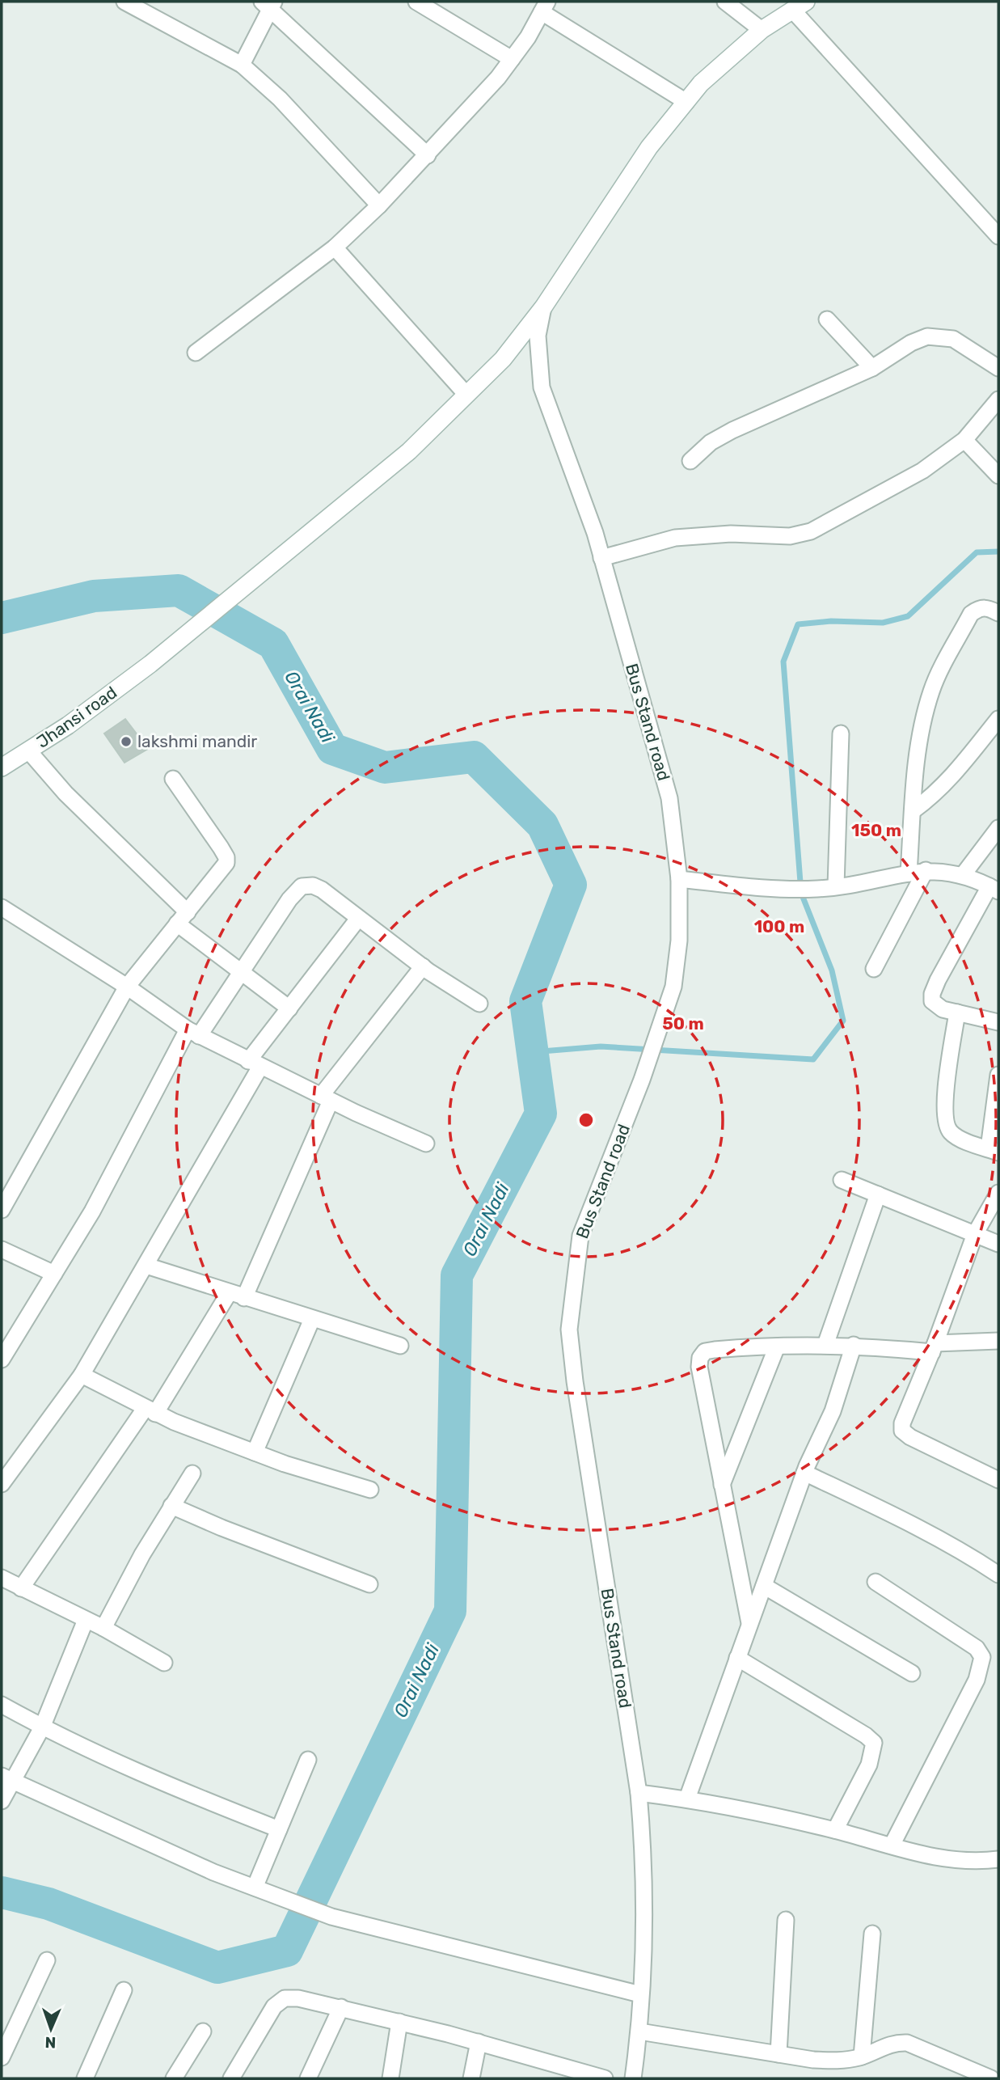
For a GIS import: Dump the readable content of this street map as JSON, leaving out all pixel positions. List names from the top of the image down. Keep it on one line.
{"streets":{"street":["Jhansi road","Bus Stand road"]},"crossings":[["Jhansi road","Bus Stand road"]],"water":["Orai Nadi"],"places":["lakshmi mandir"],"north":"bottom","rings":["150 m","100 m","50 m"]}
